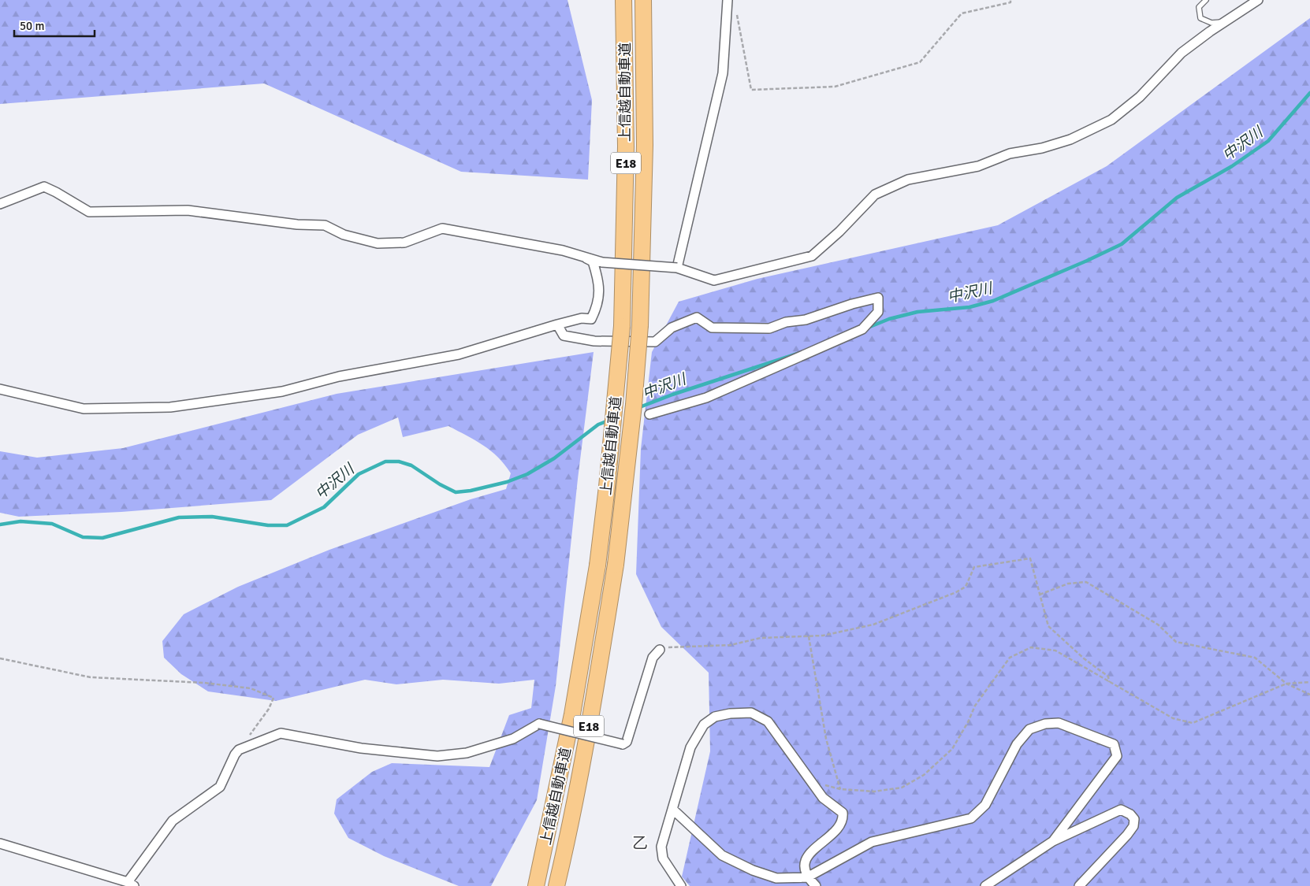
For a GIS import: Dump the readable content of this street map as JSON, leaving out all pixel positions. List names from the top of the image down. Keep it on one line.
{"streets":{"highway":["上信越自動車道","E18"]},"districts":["乙"],"water":["中沢川"],"scale_bar":"50 m"}
